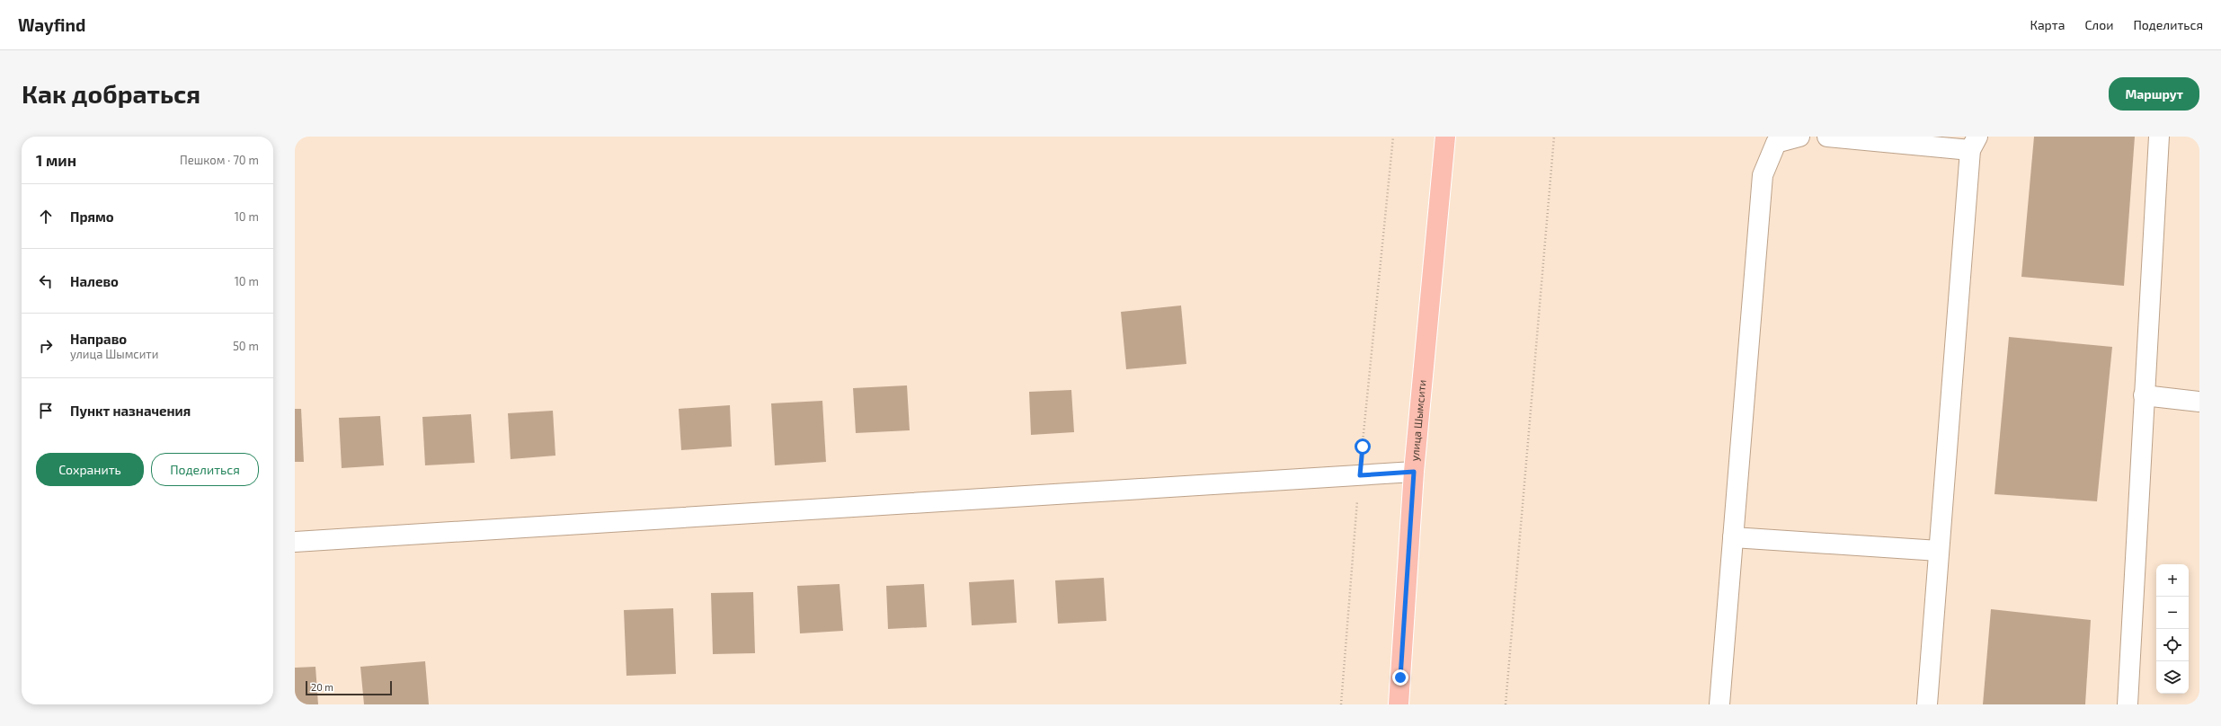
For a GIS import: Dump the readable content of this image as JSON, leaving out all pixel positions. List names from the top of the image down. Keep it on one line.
{"streets":{"main road":["улица Шымсити"]},"scale_bar":"20 m","page":{"header":"Wayfind","nav":["Карта","Слои","Поделиться"],"buttons":["Маршрут",["Сохранить","Поделиться"]],"title":"Как добраться","heading":["1 мин","Пешком · 70 m"],"list":[["Прямо","10 m"],["Налево","10 m"],["Направо","улица Шымсити","50 m"],"Пункт назначения"],"map_buttons":["+","−"],"scale":"20 m"}}
